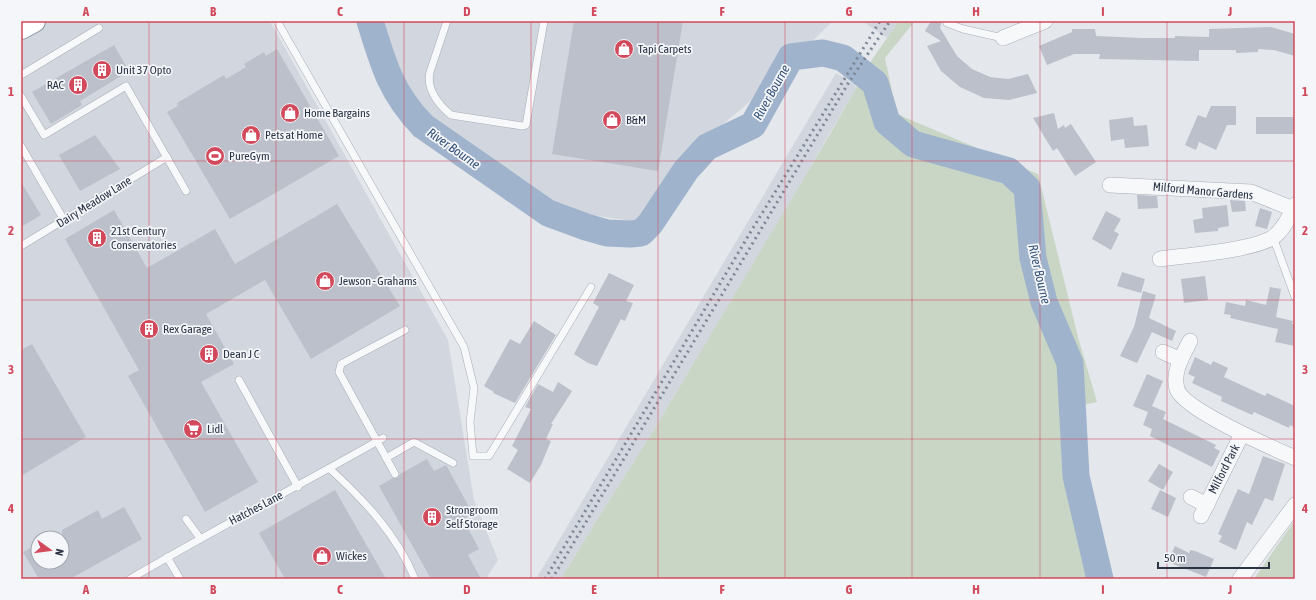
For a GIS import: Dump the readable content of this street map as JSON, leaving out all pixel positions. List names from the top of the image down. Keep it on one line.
{"streets":{"street":["Milford Manor Gardens","Milford Park"],"lane":["Dairy Meadow Lane","Hatches Lane"]},"water":["River Bourne"],"places":{"shop":["Tapi Carpets","Home Bargains","B&M","Pets at Home","Jewson - Grahams","Wickes"],"building":["Unit 37 Opto","RAC","21st Century Conservatories","Rex Garage","Dean J C","Strongroom Self Storage"],"sports":["PureGym"],"supermarket":["Lidl"]},"scale_bar":"50 m","north":"right","grid":{"columns":["A","B","C","D","E","F","G","H","I","J"],"rows":["1","2","3","4"]}}
